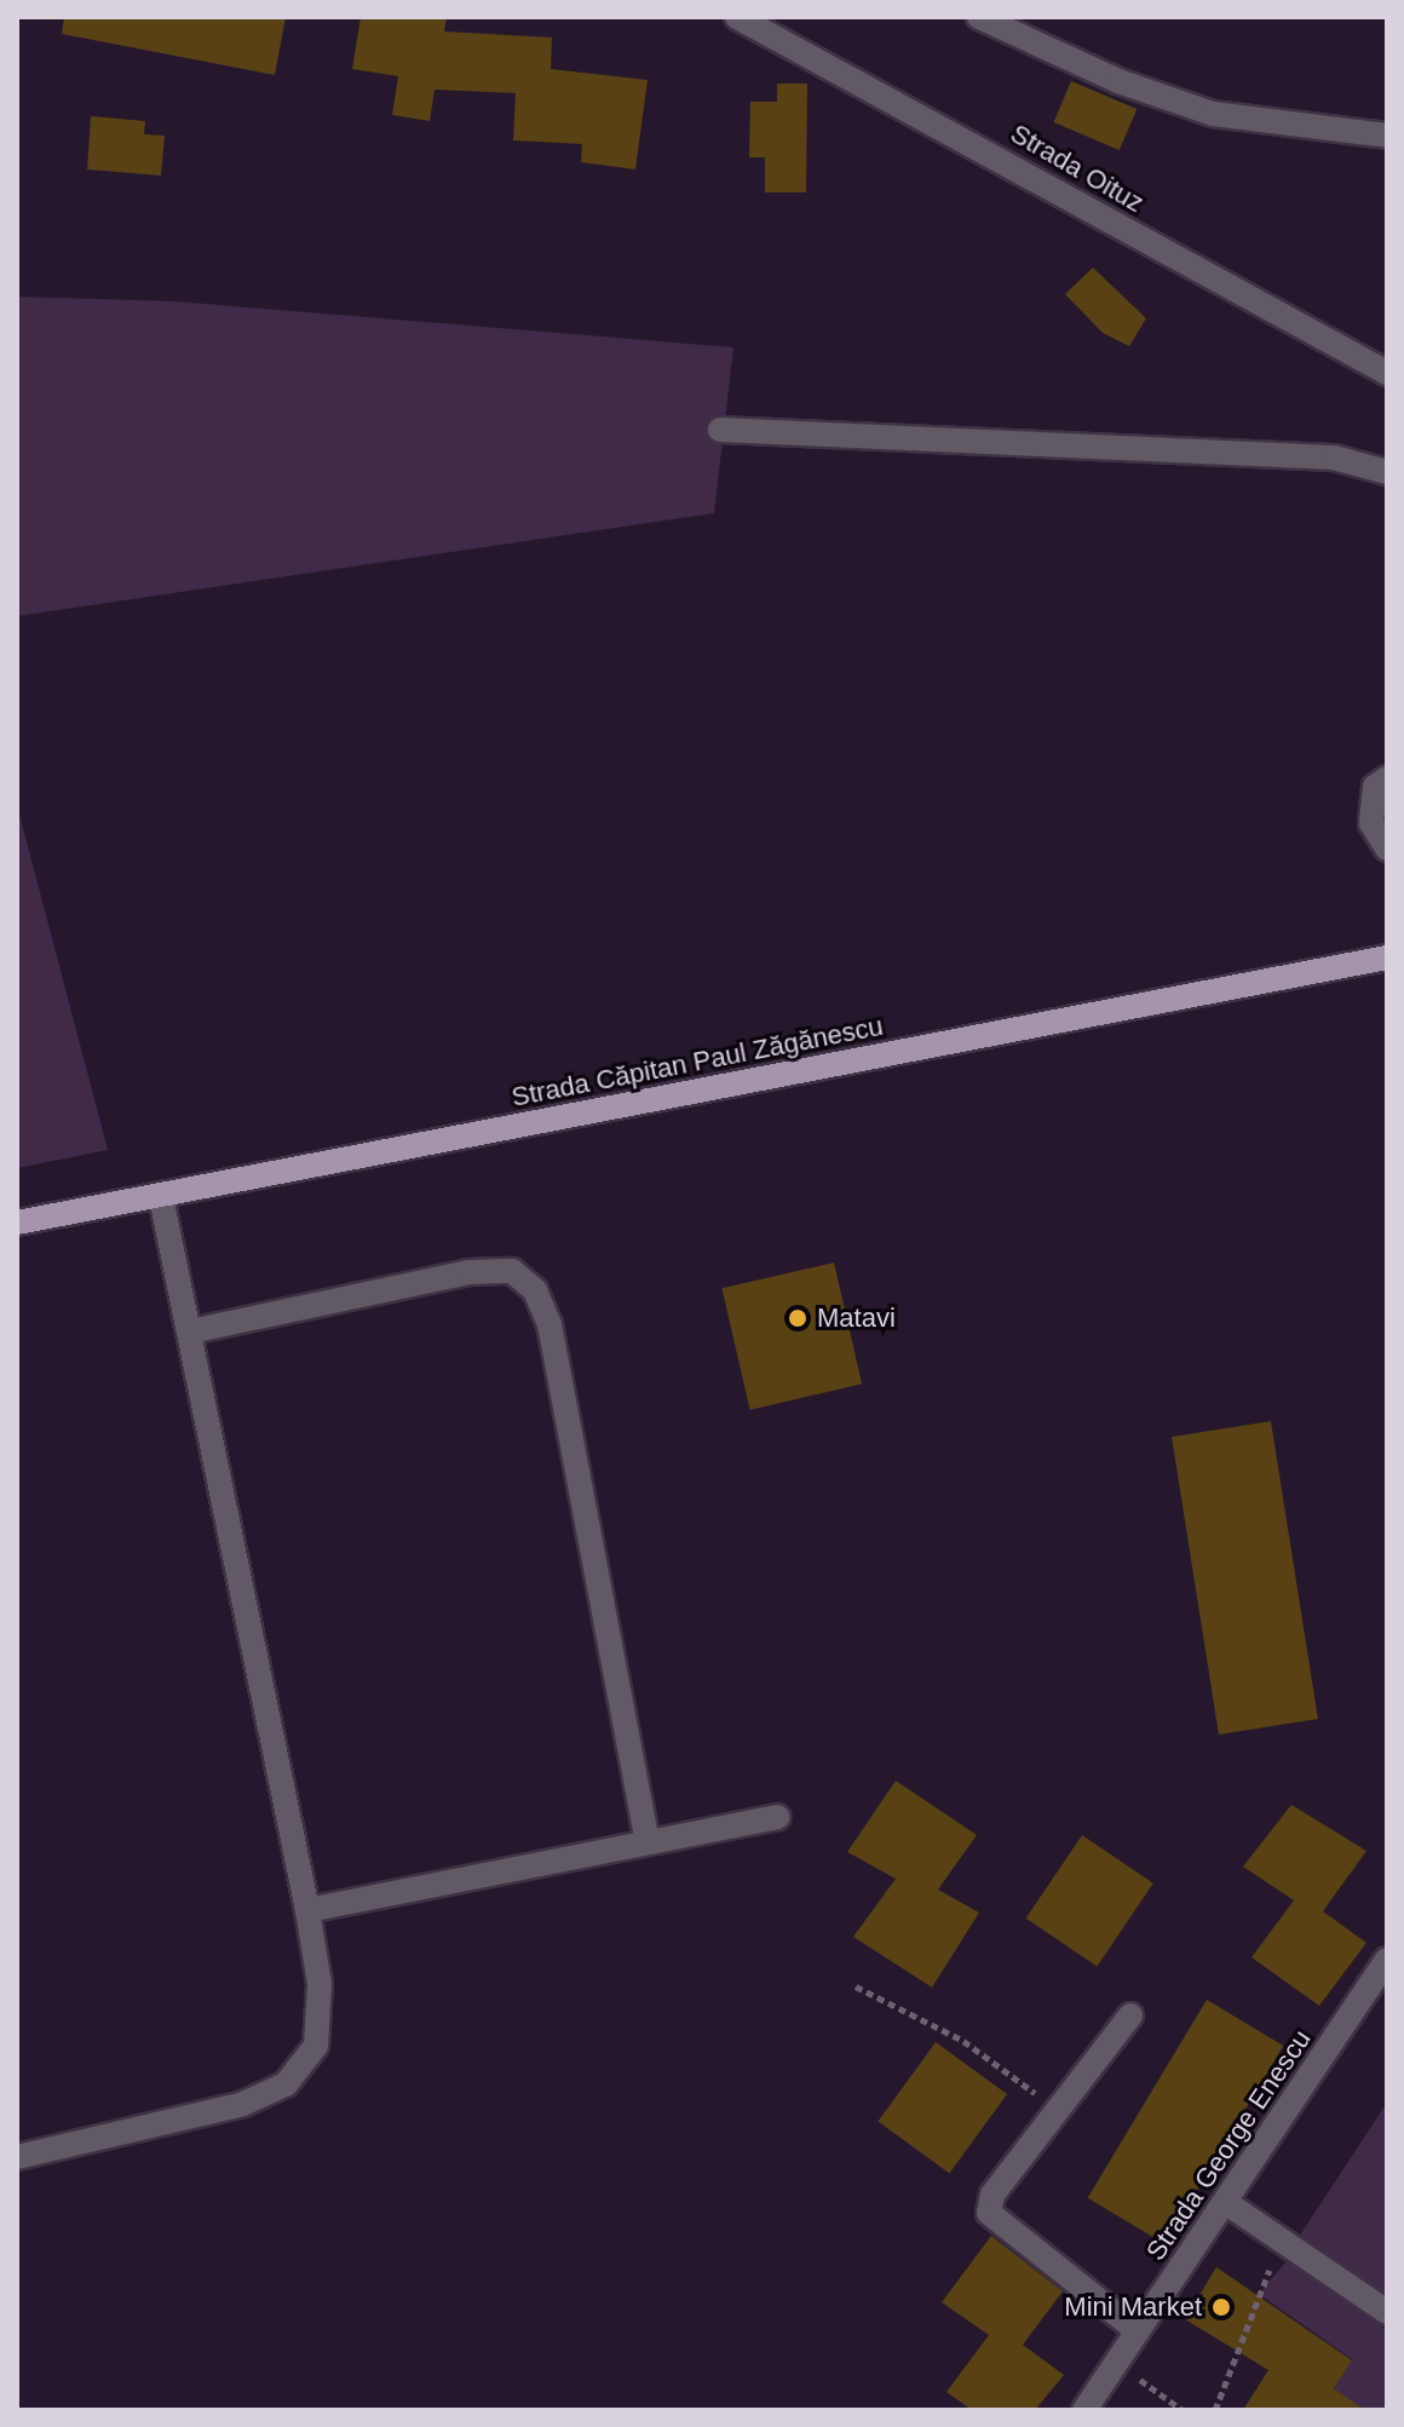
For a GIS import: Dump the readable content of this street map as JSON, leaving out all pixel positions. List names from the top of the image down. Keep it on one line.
{"streets":{"main road":["Strada Căpitan Paul Zăgănescu"],"street":["Strada Oituz","Strada George Enescu"]},"places":["Matavi","Mini Market"]}
